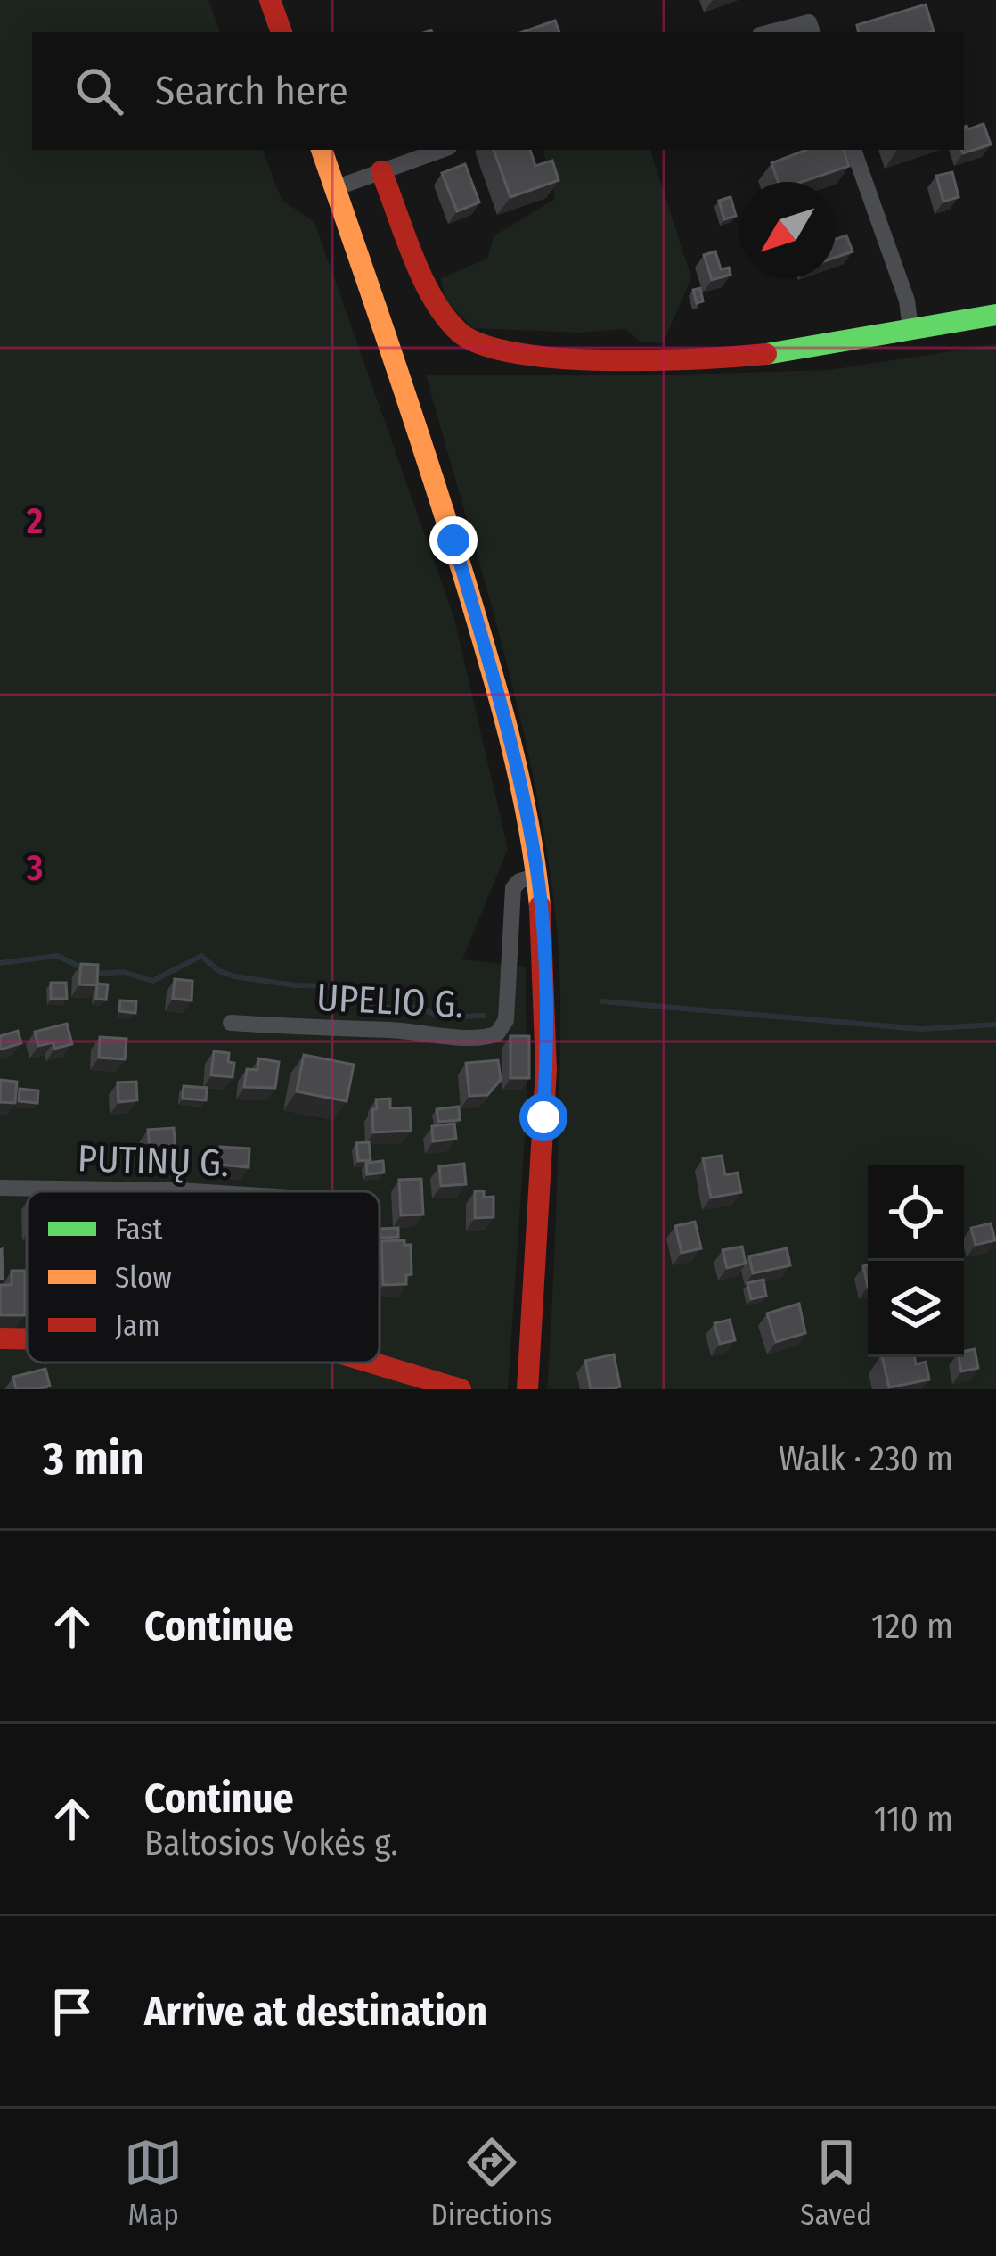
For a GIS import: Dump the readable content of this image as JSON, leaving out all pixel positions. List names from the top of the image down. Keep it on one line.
{"streets":{"street":["UPELIO G.","PUTINŲ G."]},"legend":["Fast","Slow","Jam"],"north":"bottom left","page":{"search":"Search here","heading":["3 min","Walk · 230 m"],"list":[["Continue","120 m"],["Continue","Baltosios Vokės g.","110 m"],"Arrive at destination"],"nav":["Map","Directions","Saved"]},"grid":{"rows":["2","3"]}}
